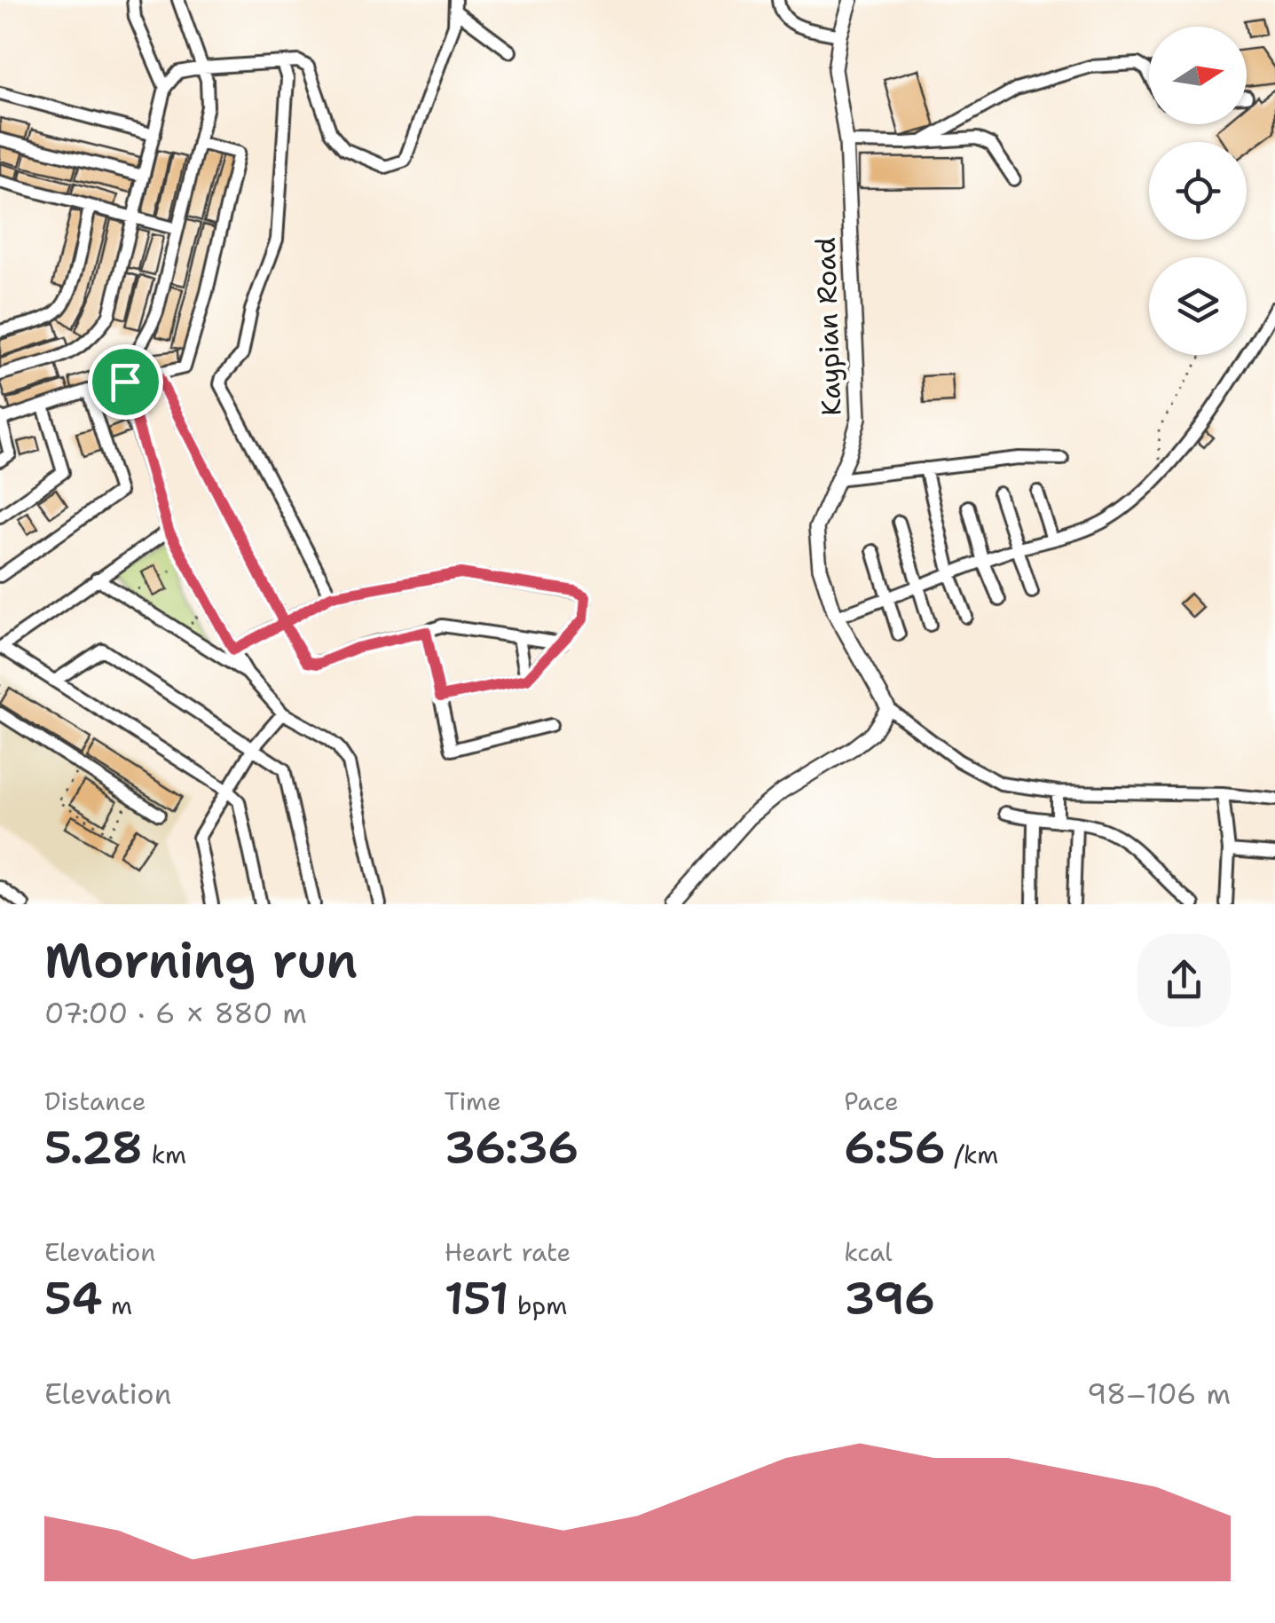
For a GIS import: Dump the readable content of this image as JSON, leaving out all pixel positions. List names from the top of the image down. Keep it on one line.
{"streets":{"main road":["Kaypian Road"]},"north":"right","page":{"heading":["Morning run","07:00 · 6 × 880 m"],"stats":[["Distance","5.28 km"],["Time","36:36"],["Pace","6:56 /km"],["Elevation","54 m"],["Heart rate","151 bpm"],["kcal","396"]],"chart":["Elevation","98–106 m"]}}
